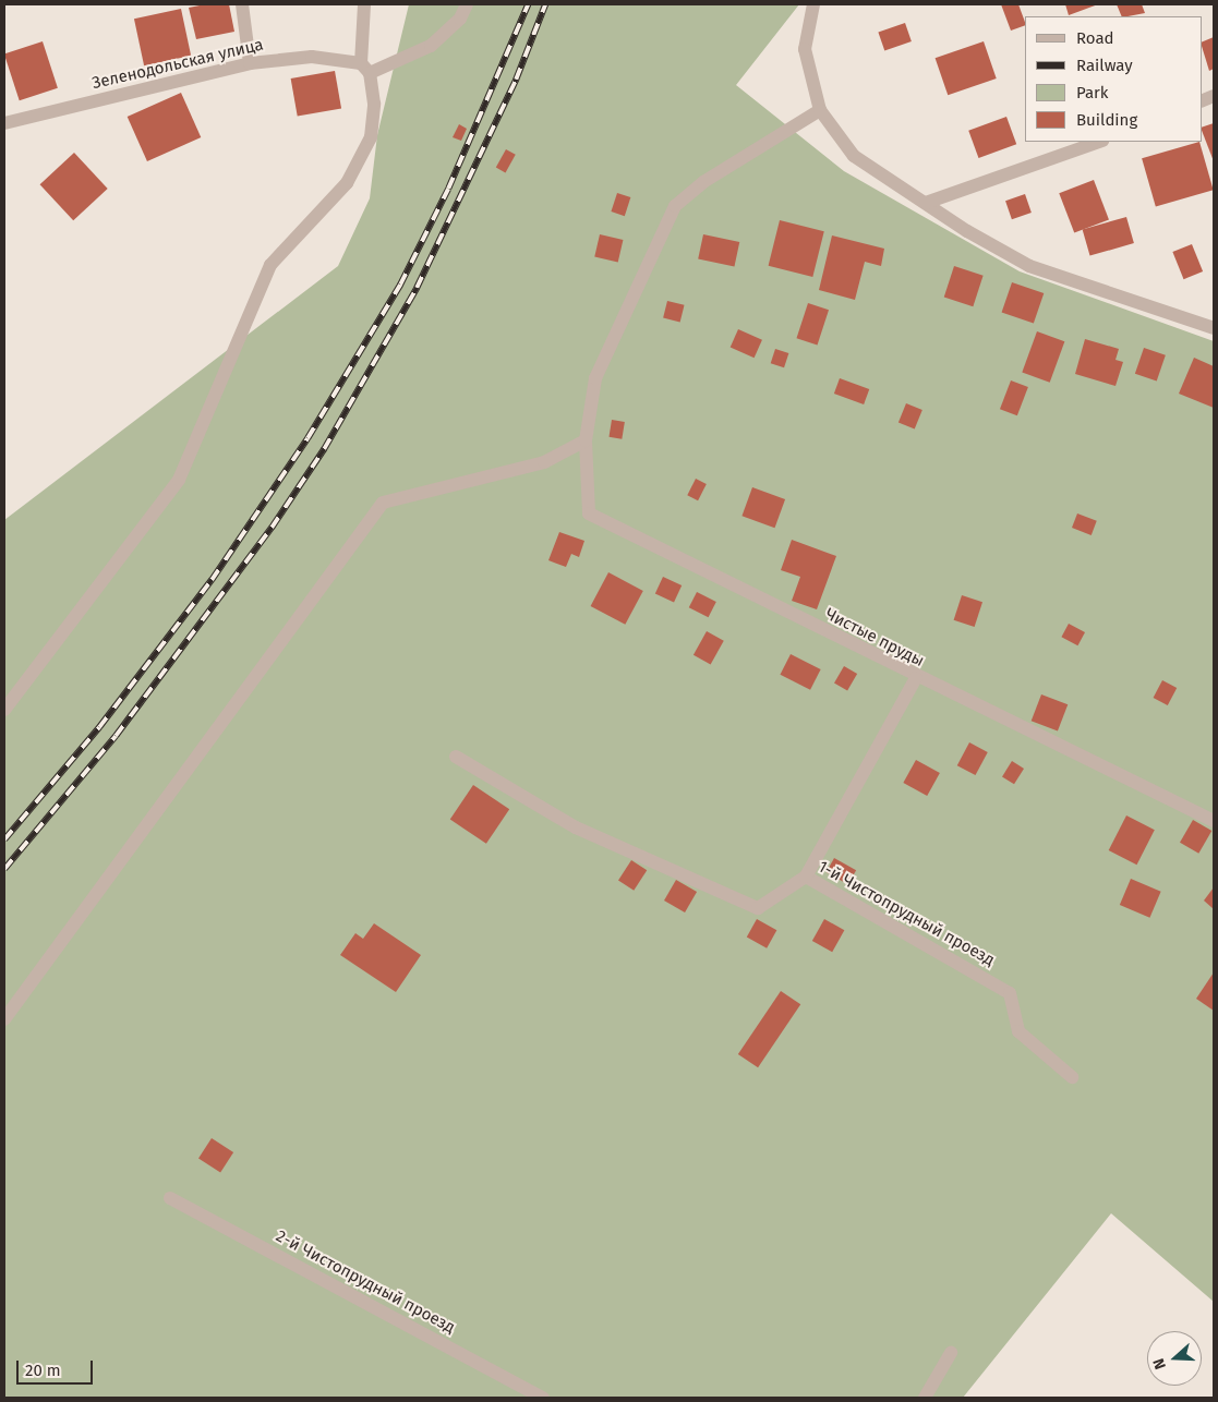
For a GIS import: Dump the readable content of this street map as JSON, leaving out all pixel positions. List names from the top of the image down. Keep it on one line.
{"streets":{"street":["Зеленодольская улица","Чистые пруды","1-й Чистопрудный проезд","2-й Чистопрудный проезд"]},"legend":["Road","Railway","Park","Building"],"scale_bar":"20 m","north":"left"}
